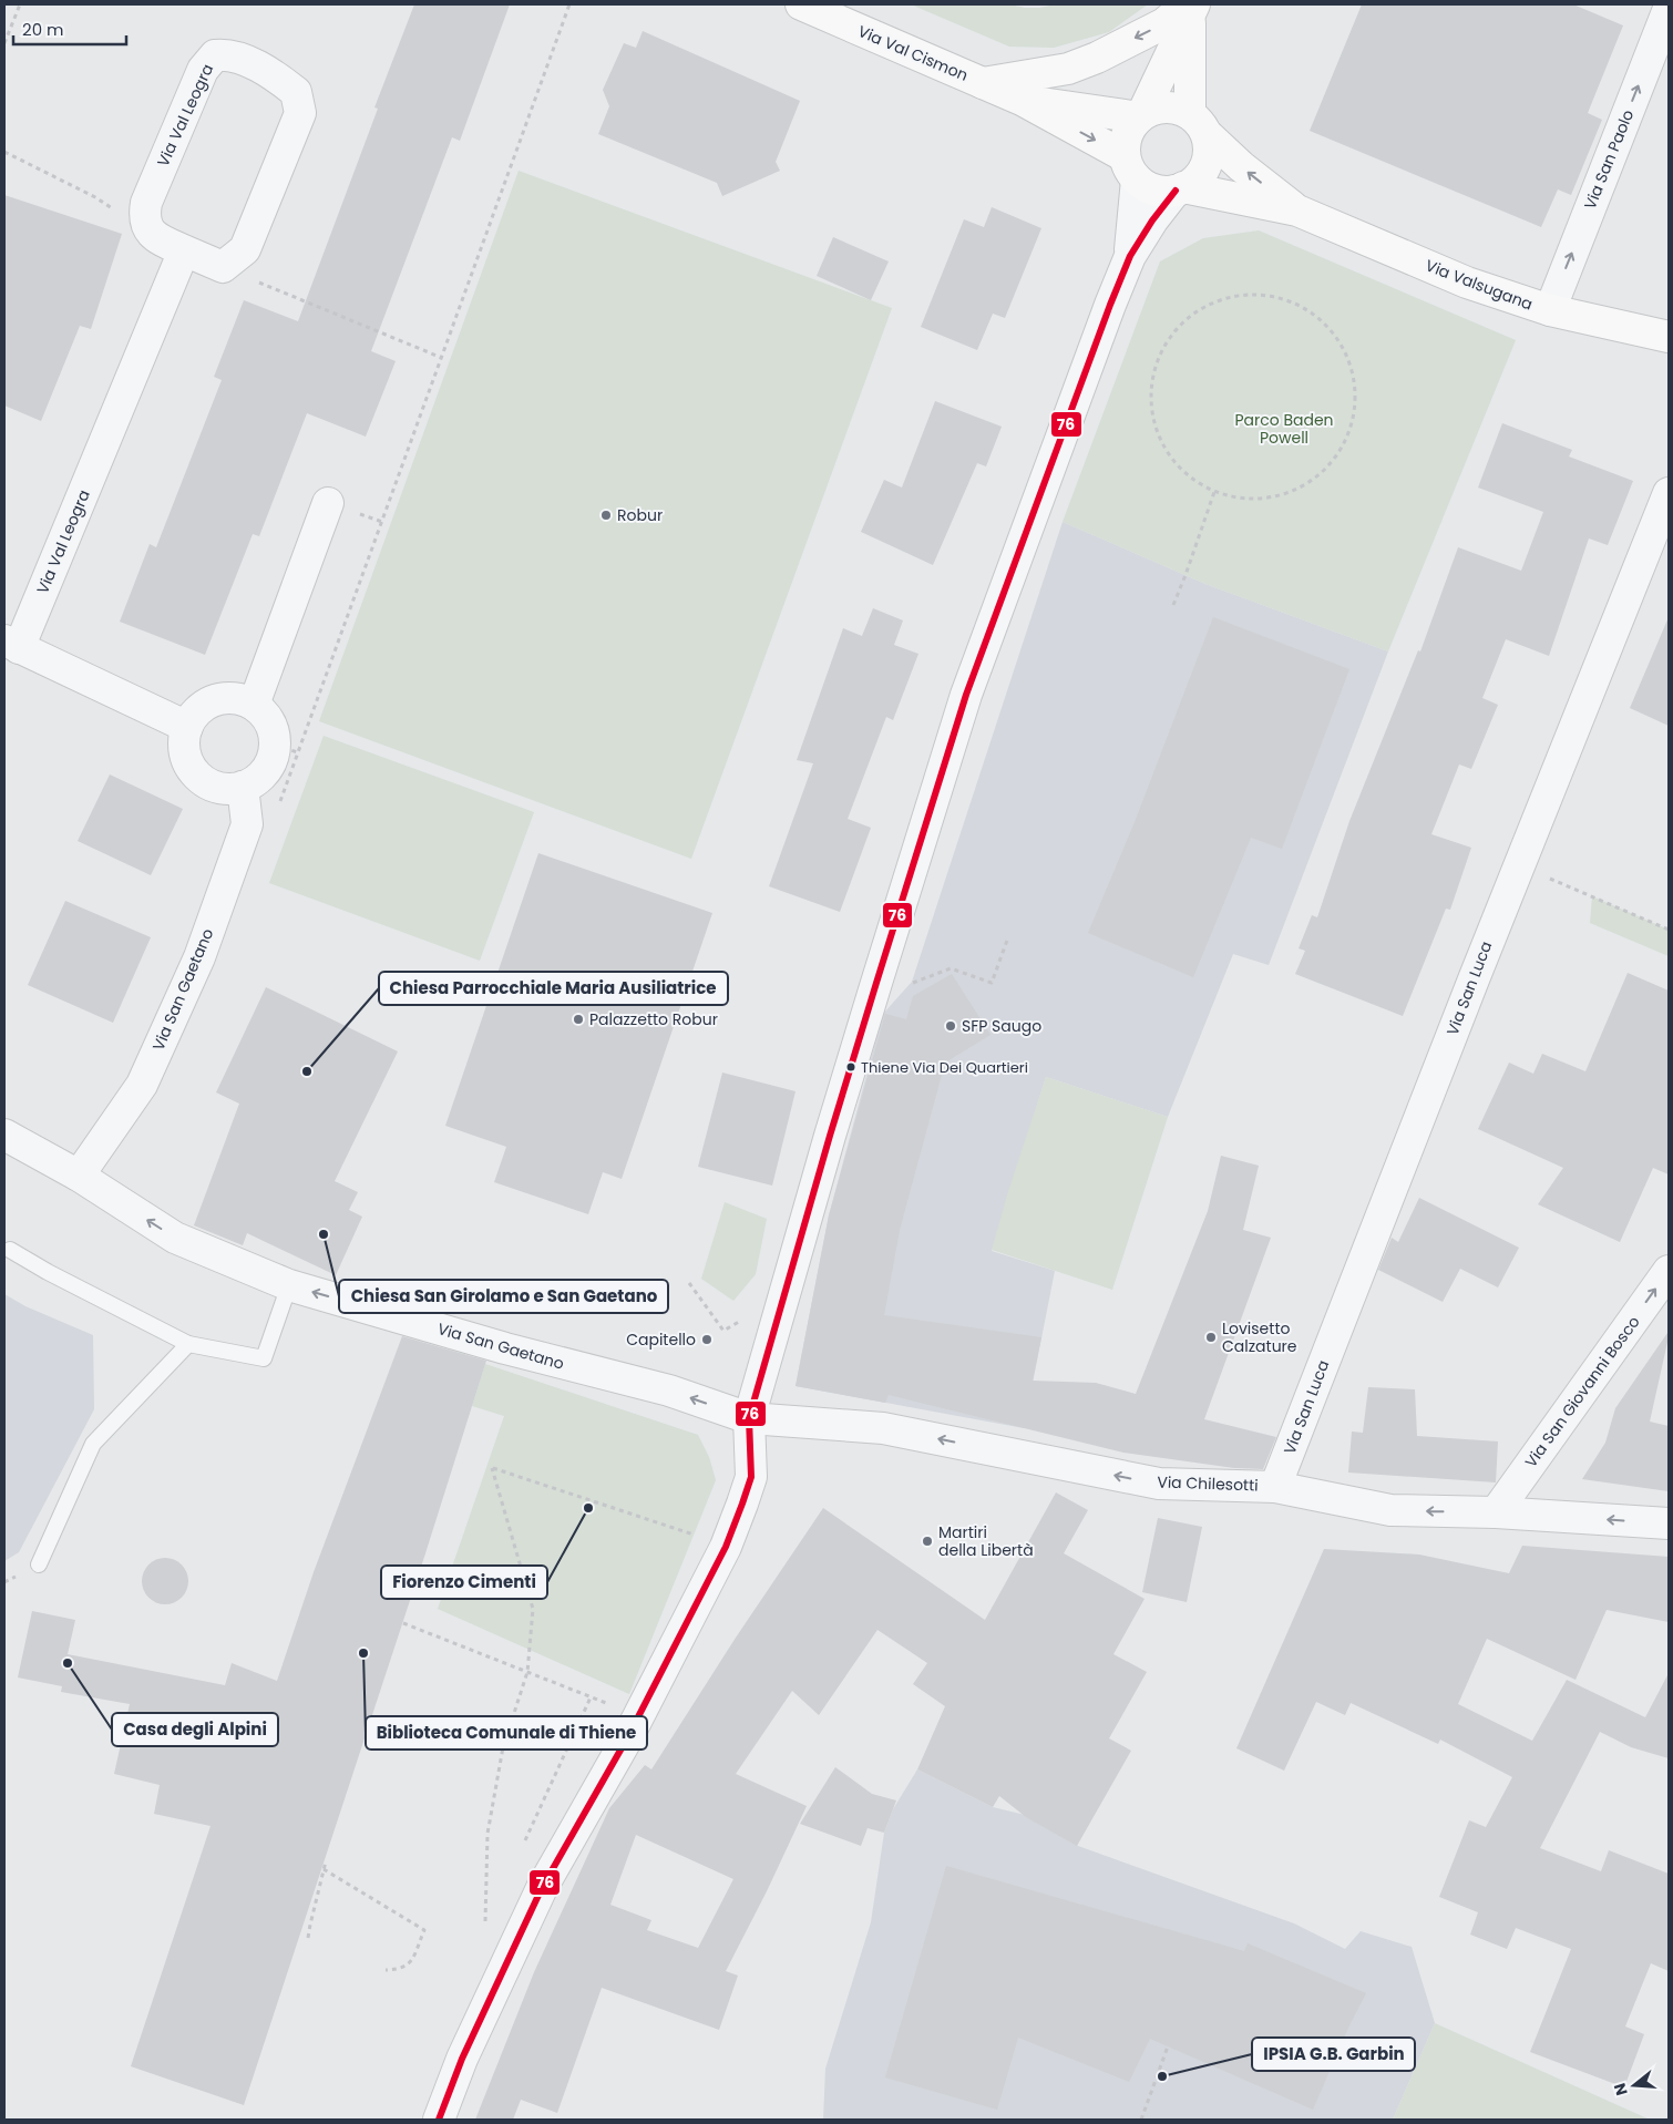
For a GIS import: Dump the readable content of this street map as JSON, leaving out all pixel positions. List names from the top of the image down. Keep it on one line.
{"streets":{"main road":["Via Val Cismon","Via Valsugana"],"street":["Via Val Leogra","Via San Paolo","Via San Luca","Via San Gaetano","Via San Giovanni Bosco","Via Chilesotti"]},"crossings":[["Via Val Cismon","Via Valsugana"],["Via Val Leogra","Via San Gaetano"],["Via San Paolo","Via Valsugana"],["Via San Luca","Via Chilesotti"],["Via San Gaetano","Via Chilesotti"],["Via San Giovanni Bosco","Via Chilesotti"]],"one_way":["Via San Paolo","Via San Gaetano","Via San Giovanni Bosco","Via Chilesotti"],"parks":["Parco Baden Powell"],"places":["Robur","Palazzetto Robur","SFP Saugo","Thiene Via Dei Quartieri","Chiesa Parrocchiale Maria Ausiliatrice","Chiesa San Girolamo e San Gaetano","Lovisetto Calzature","Capitello","Fiorenzo Cimenti","Martiri della Libertà","Biblioteca Comunale di Thiene","Casa degli Alpini","IPSIA G.B. Garbin"],"lines":["transit line 76"],"scale_bar":"20 m","north":"left"}
